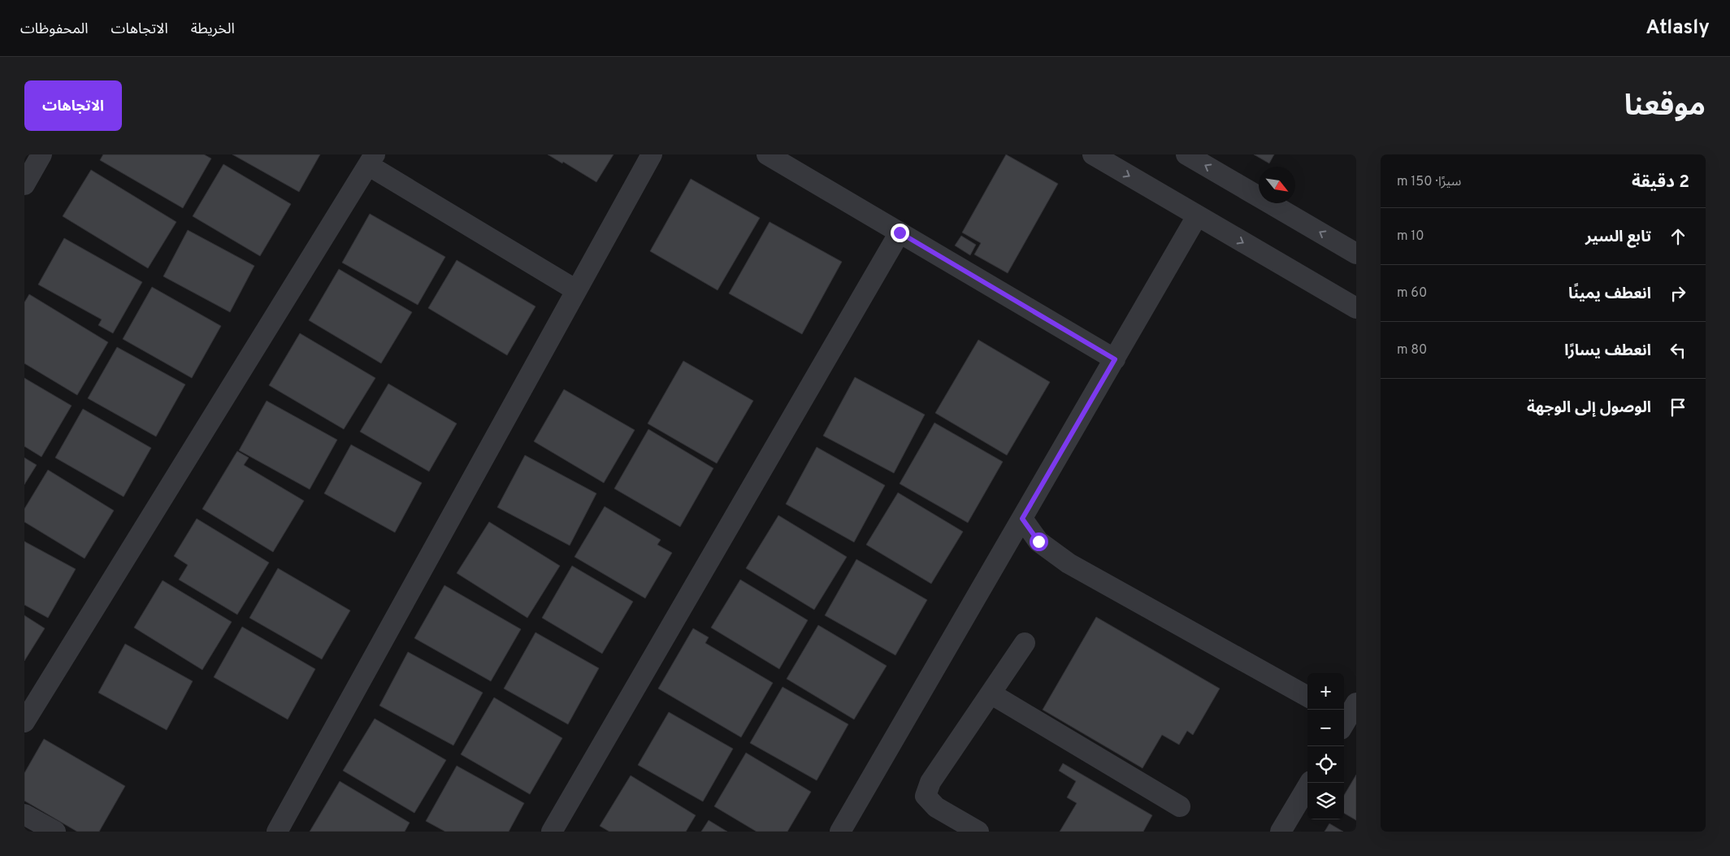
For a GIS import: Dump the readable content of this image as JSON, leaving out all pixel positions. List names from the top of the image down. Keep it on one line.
{"north":"bottom right","page":{"header":"Atlasly","nav":["الخريطة","الاتجاهات","المحفوظات"],"title":"موقعنا","buttons":"الاتجاهات","heading":["2 دقيقة","سيرًا · 150 m"],"list":[["تابع السير","10 m"],["انعطف يمينًا","60 m"],["انعطف يسارًا","80 m"],"الوصول إلى الوجهة"],"map_buttons":["+","−"]}}
